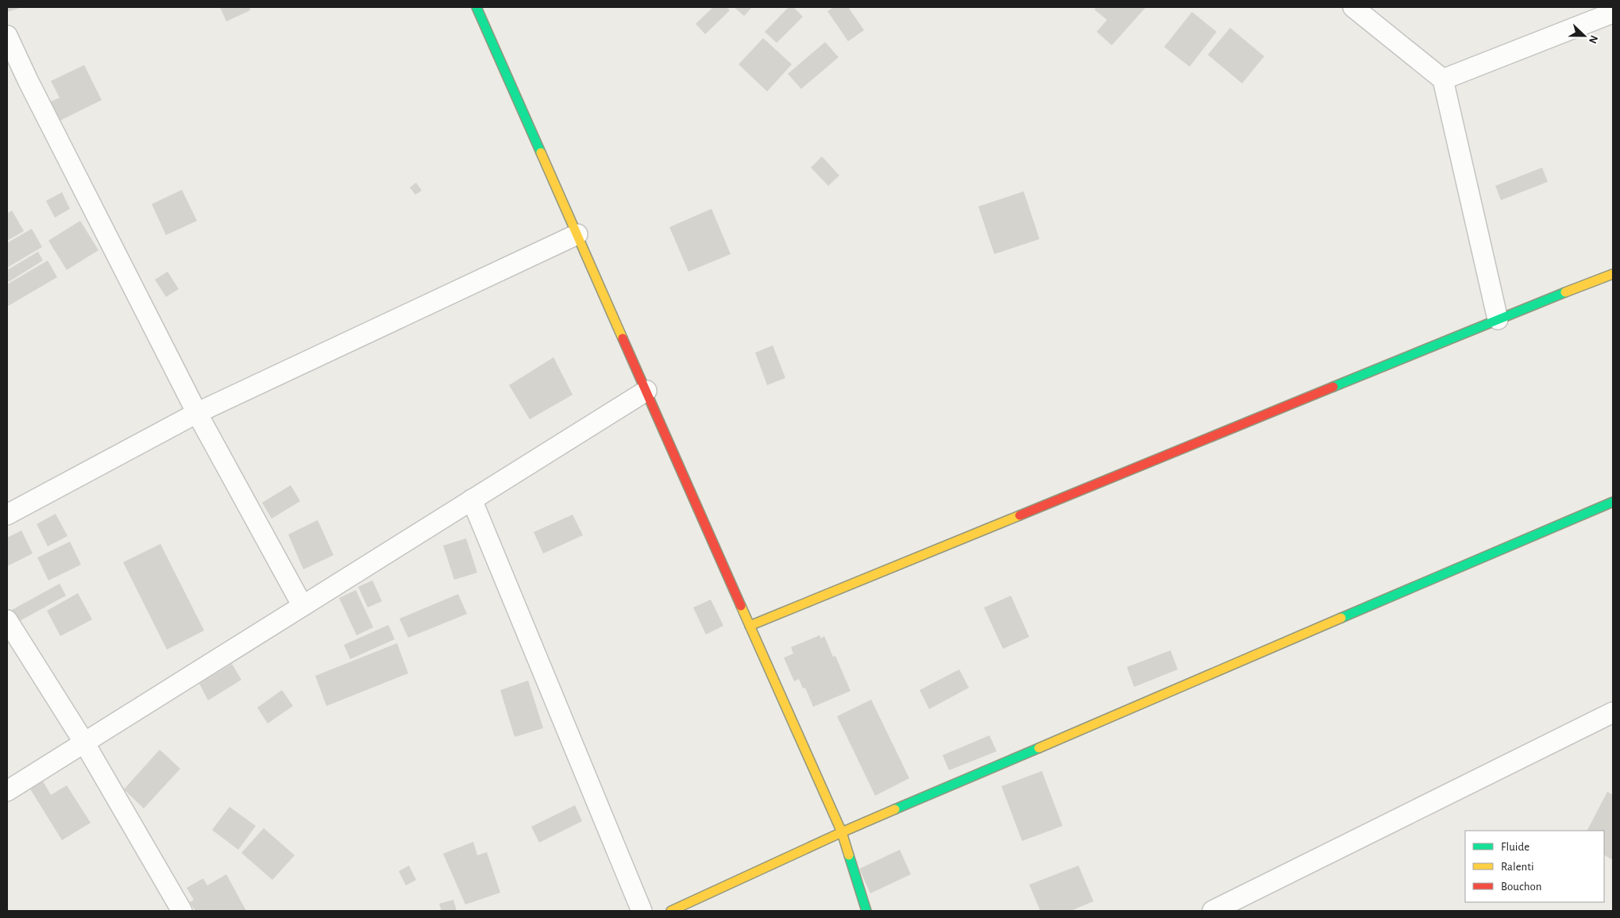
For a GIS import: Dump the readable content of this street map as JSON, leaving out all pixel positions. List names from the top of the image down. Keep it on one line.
{"legend":["Fluide","Ralenti","Bouchon"],"north":"right"}
